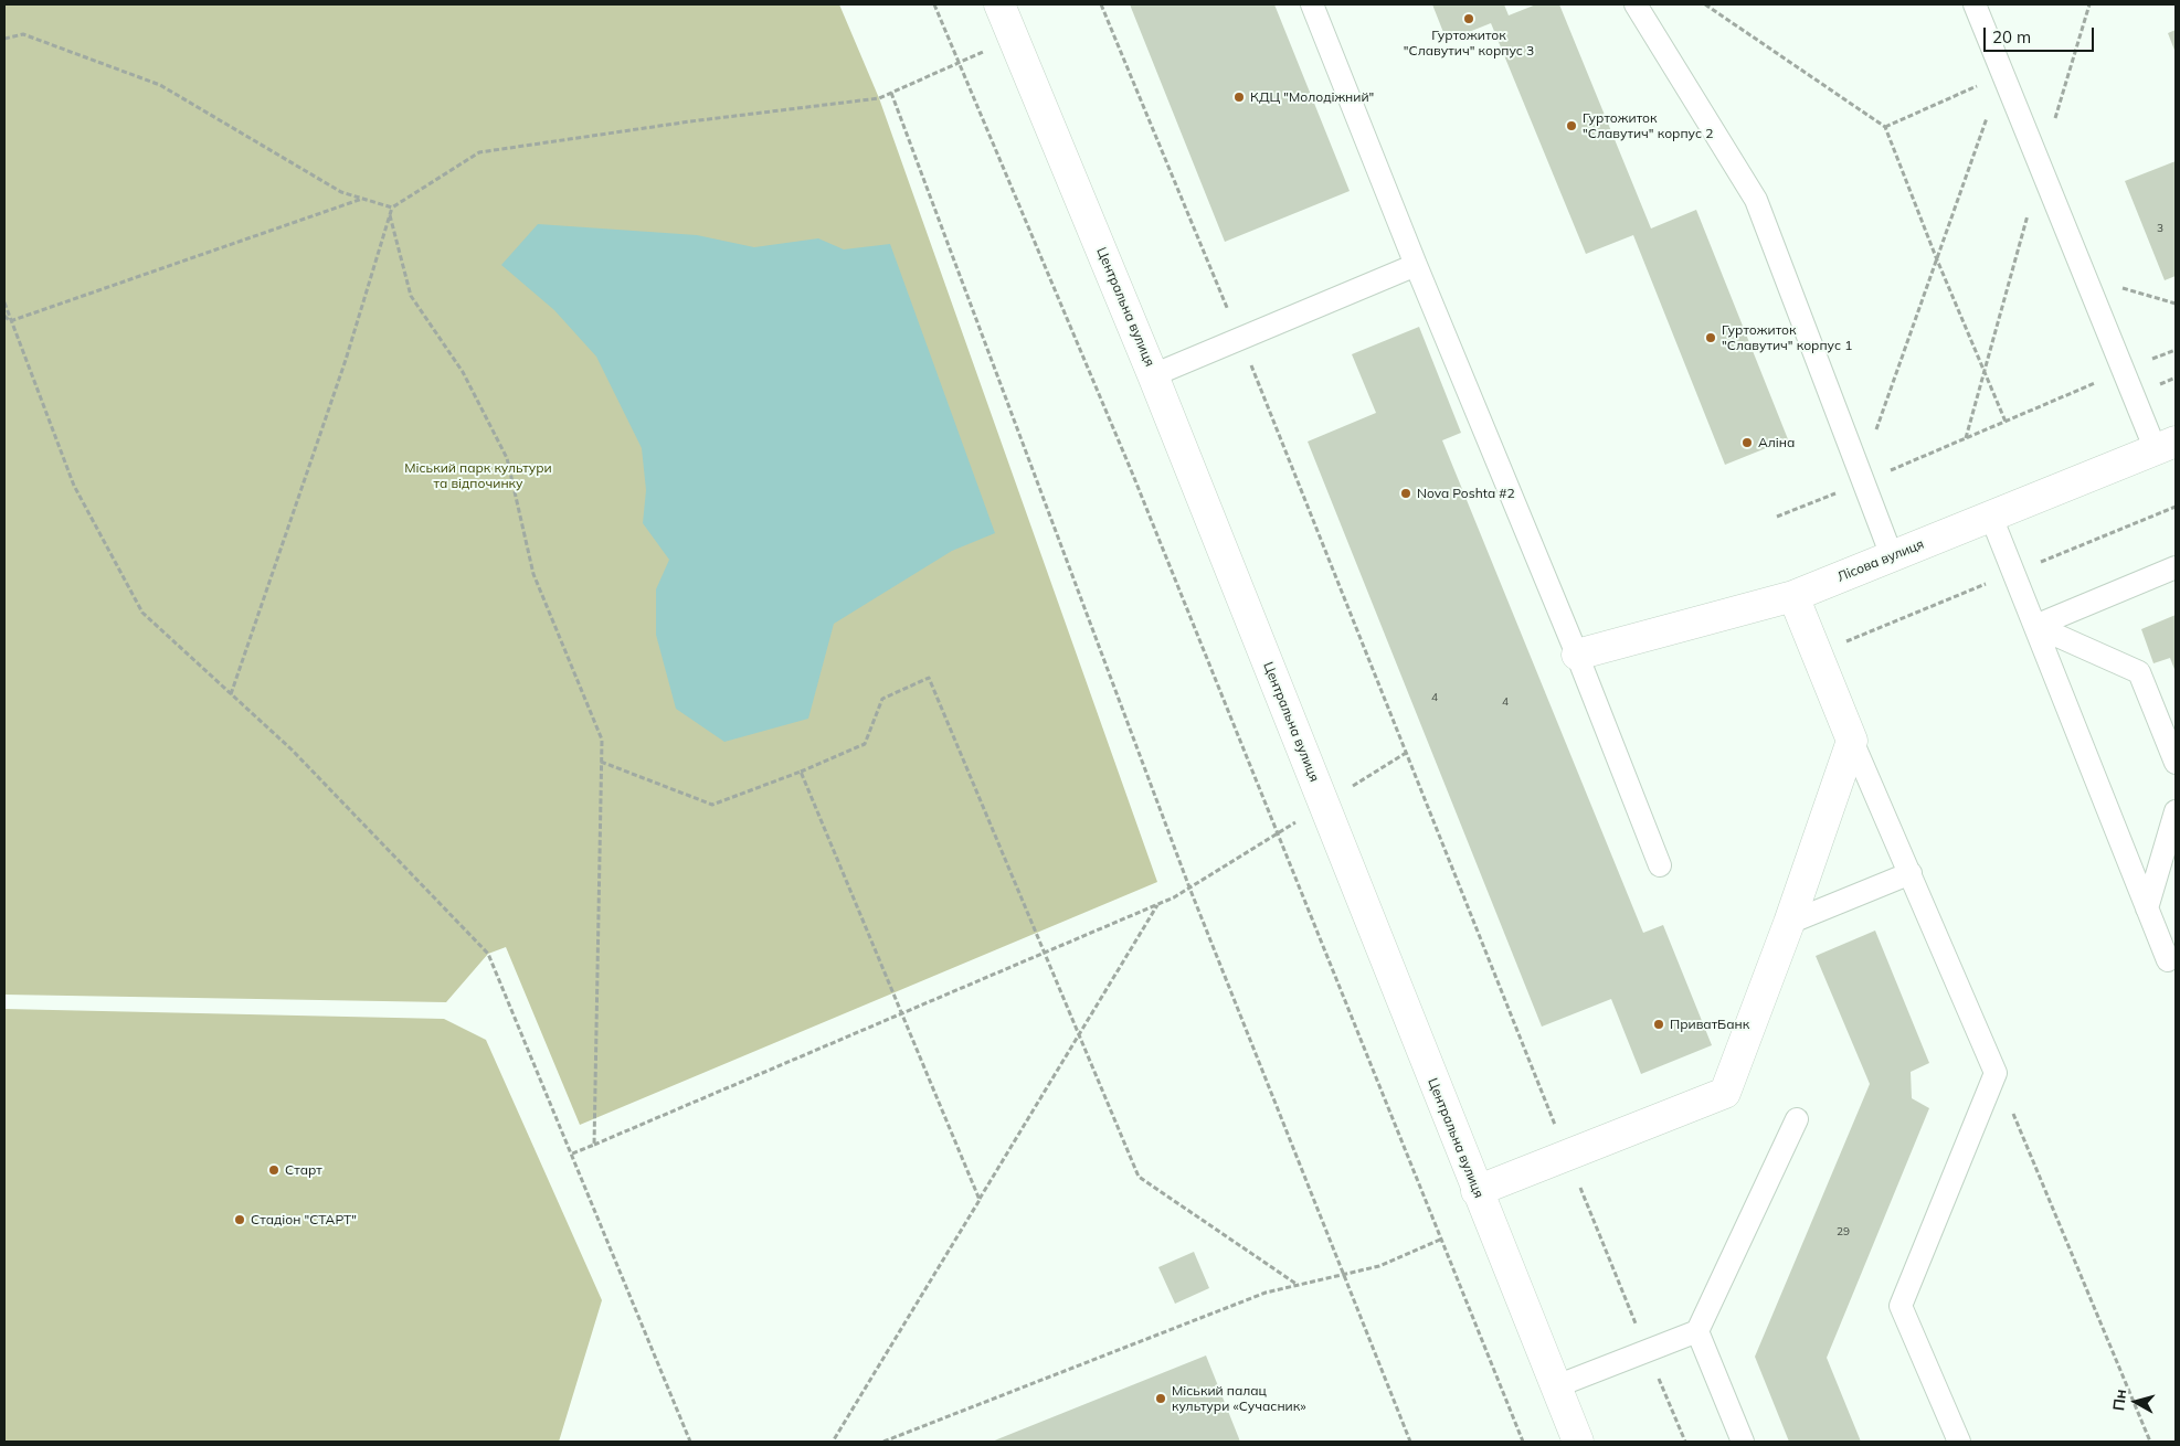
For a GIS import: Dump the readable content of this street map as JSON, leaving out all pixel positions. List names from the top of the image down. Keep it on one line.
{"streets":{"street":["Центральна вулиця","Лісова вулиця"]},"parks":["Міський парк культури та відпочинку"],"places":["Гуртожиток \"Славутич\" корпус 3","КДЦ \"Молодіжний\"","Гуртожиток \"Славутич\" корпус 2","Гуртожиток \"Славутич\" корпус 1","Аліна","Nova Poshta #2","ПриватБанк","Старт","Стадіон \"СТАРТ\"","Міський палац культури «Сучасник»"],"house_numbers":["3","4","4","29"],"scale_bar":"20 m","north":"left"}
